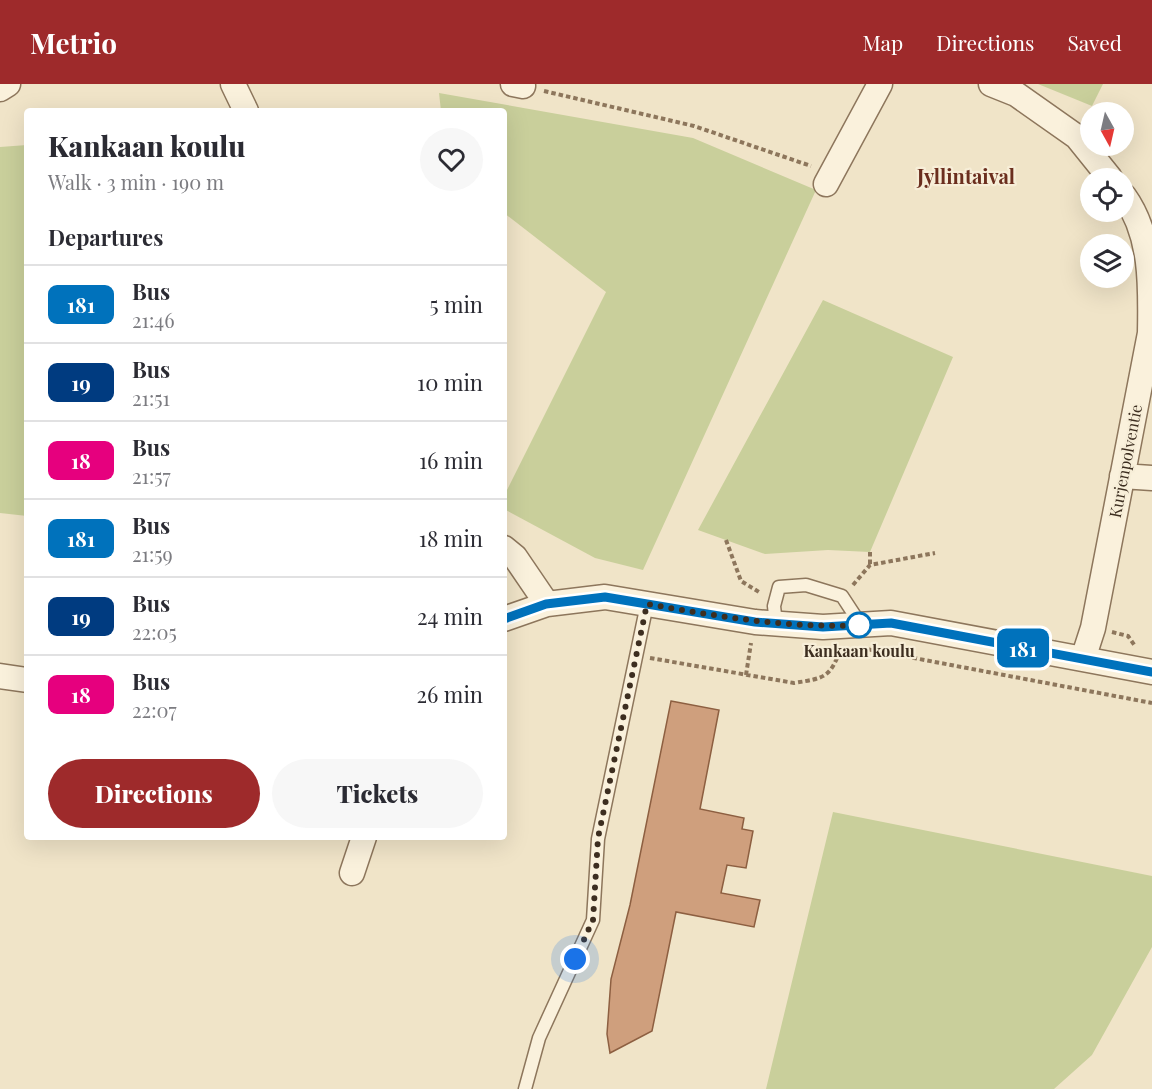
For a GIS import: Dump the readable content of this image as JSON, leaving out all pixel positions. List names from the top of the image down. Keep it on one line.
{"streets":{"street":["Kurjenpolventie"]},"districts":["Jyllintaival"],"places":["Kankaan koulu"],"lines":["bus line 181"],"north":"bottom","page":{"header":"Metrio","nav":["Map","Directions","Saved"],"on_map":"181","heading":[["Kankaan koulu","Walk · 3 min · 190 m"],"Departures"],"list":[{"mark":"181","name":"Bus","note":"21:46","value":"5 min"},{"mark":"19","name":"Bus","note":"21:51","value":"10 min"},{"mark":"18","name":"Bus","note":"21:57","value":"16 min"},{"mark":"181","name":"Bus","note":"21:59","value":"18 min"},{"mark":"19","name":"Bus","note":"22:05","value":"24 min"},{"mark":"18","name":"Bus","note":"22:07","value":"26 min"}],"buttons":["Directions","Tickets"]}}
